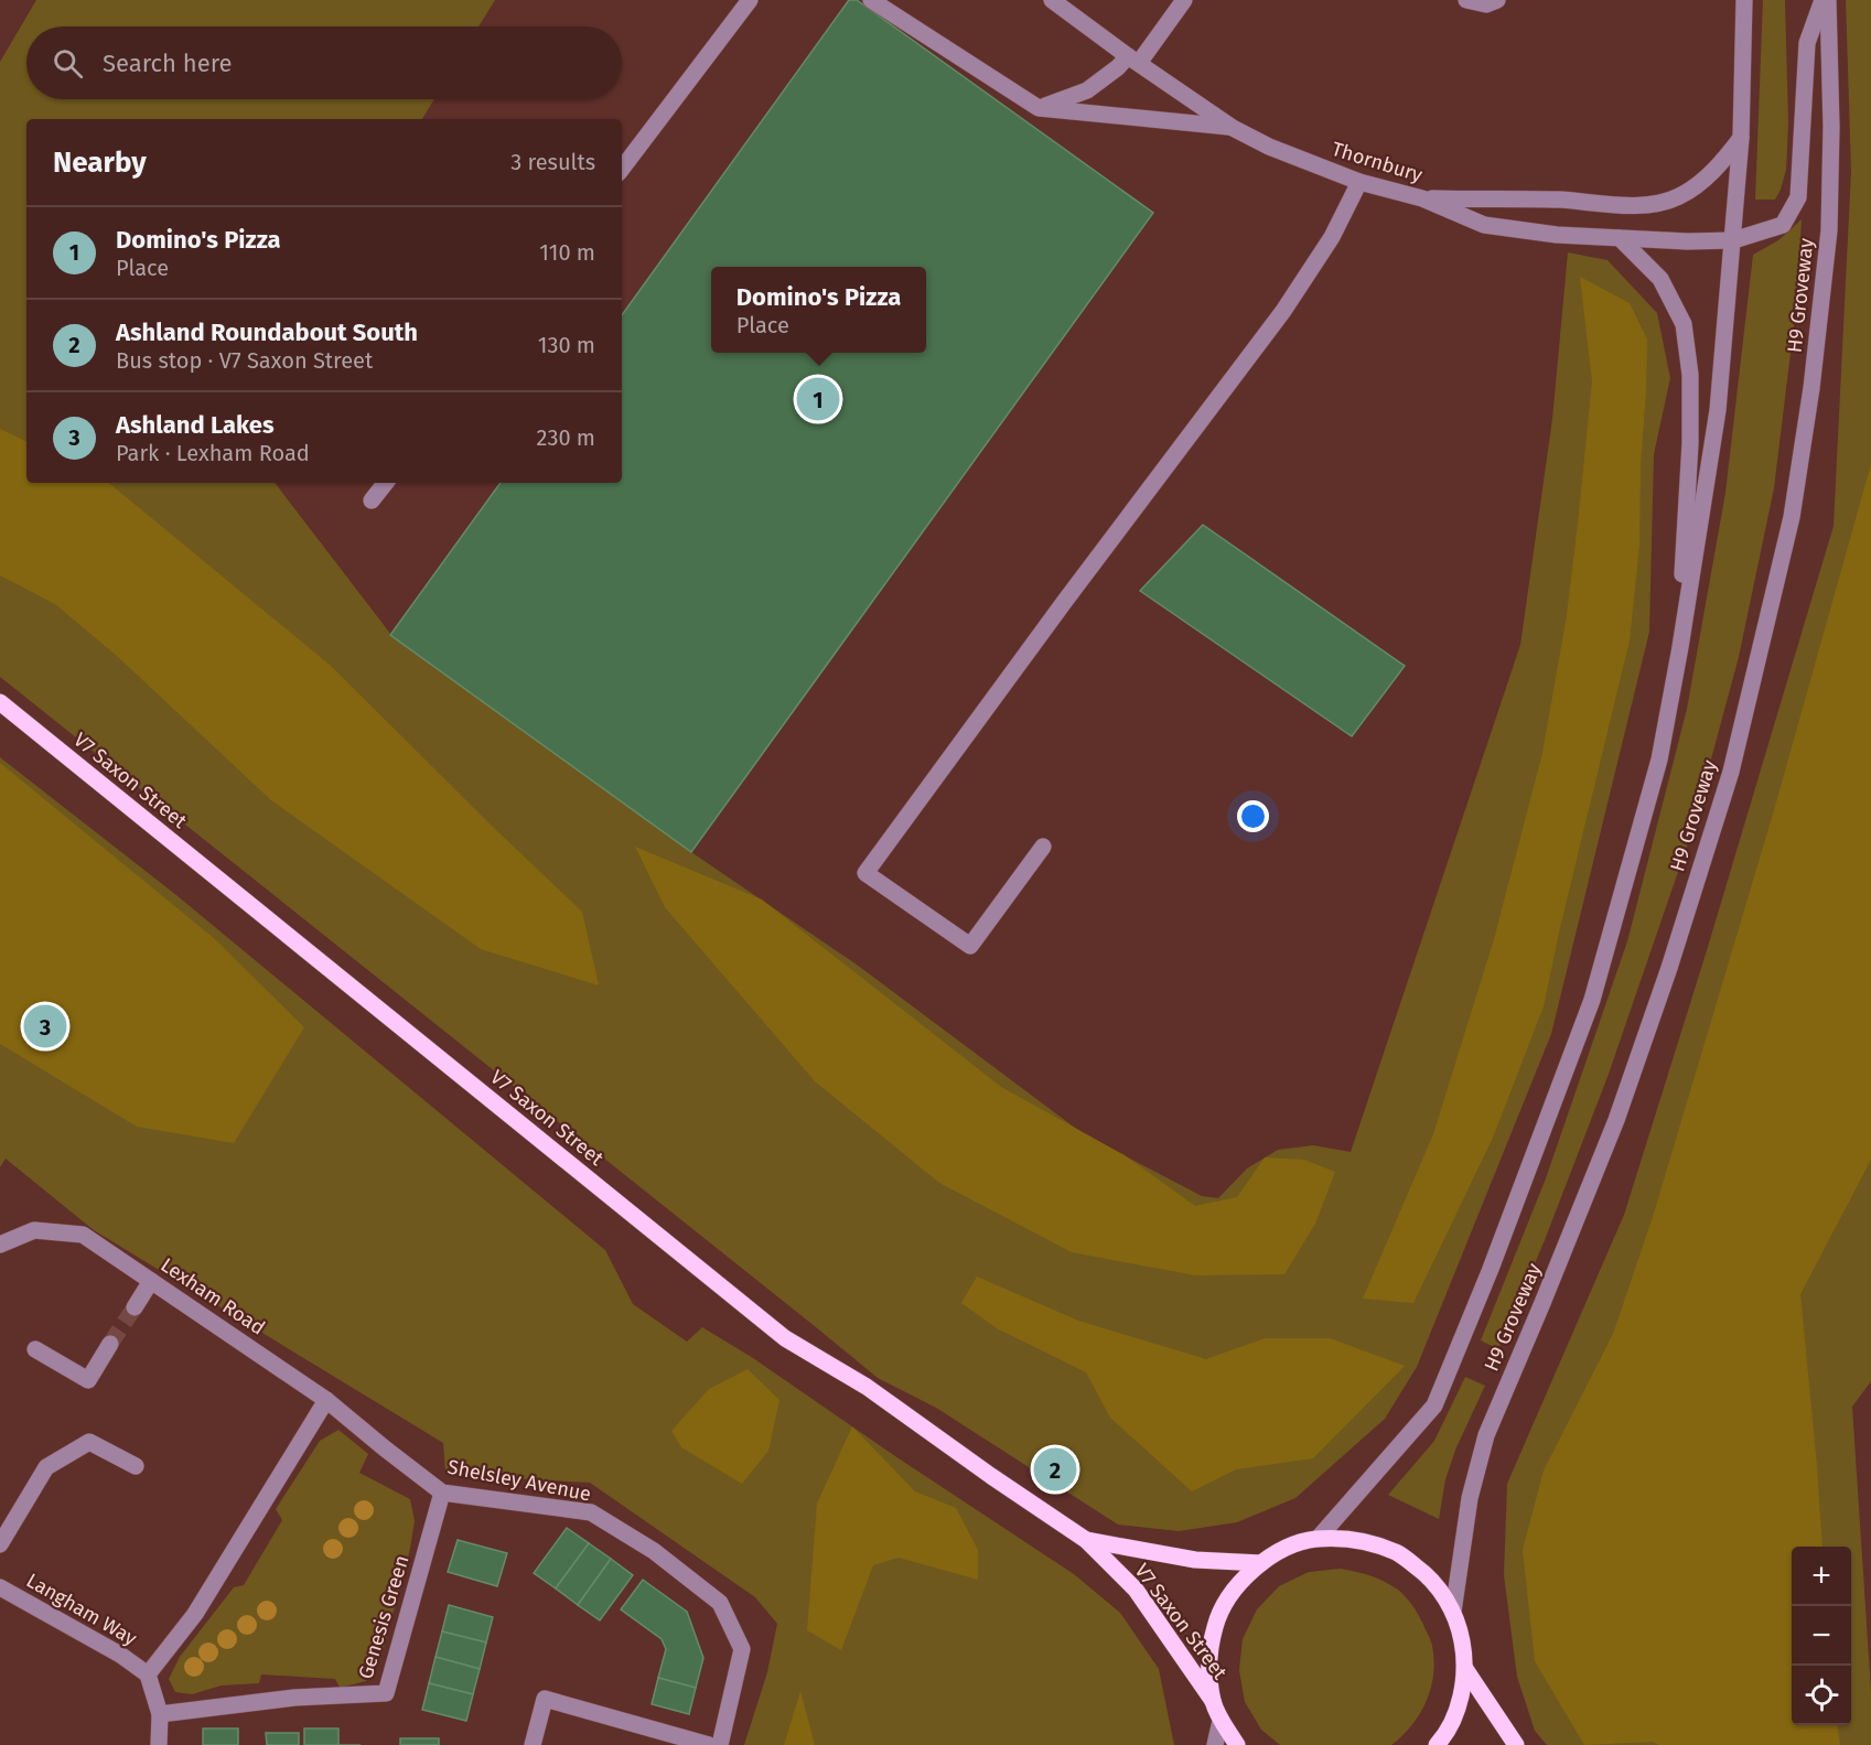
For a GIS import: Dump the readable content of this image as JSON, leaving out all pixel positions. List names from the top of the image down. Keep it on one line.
{"streets":{"main road":["V7 Saxon Street"],"street":["Thornbury","H9 Groveway","Lexham Road","Shelsley Avenue","Langham Way","Genesis Green"]},"crossings":[["Thornbury","H9 Groveway"],["Lexham Road","Shelsley Avenue"],["Shelsley Avenue","Genesis Green"]],"page":{"search":"Search here","heading":["Nearby","3 results"],"list":[{"mark":"1","name":"Domino's Pizza","note":"Place","value":"110 m"},{"mark":"2","name":"Ashland Roundabout South","note":"Bus stop · V7 Saxon Street","value":"130 m"},{"mark":"3","name":"Ashland Lakes","note":"Park · Lexham Road","value":"230 m"}],"popup":["Domino's Pizza","Place"],"pins":["1","3","2"],"map_buttons":["+","−"]}}
